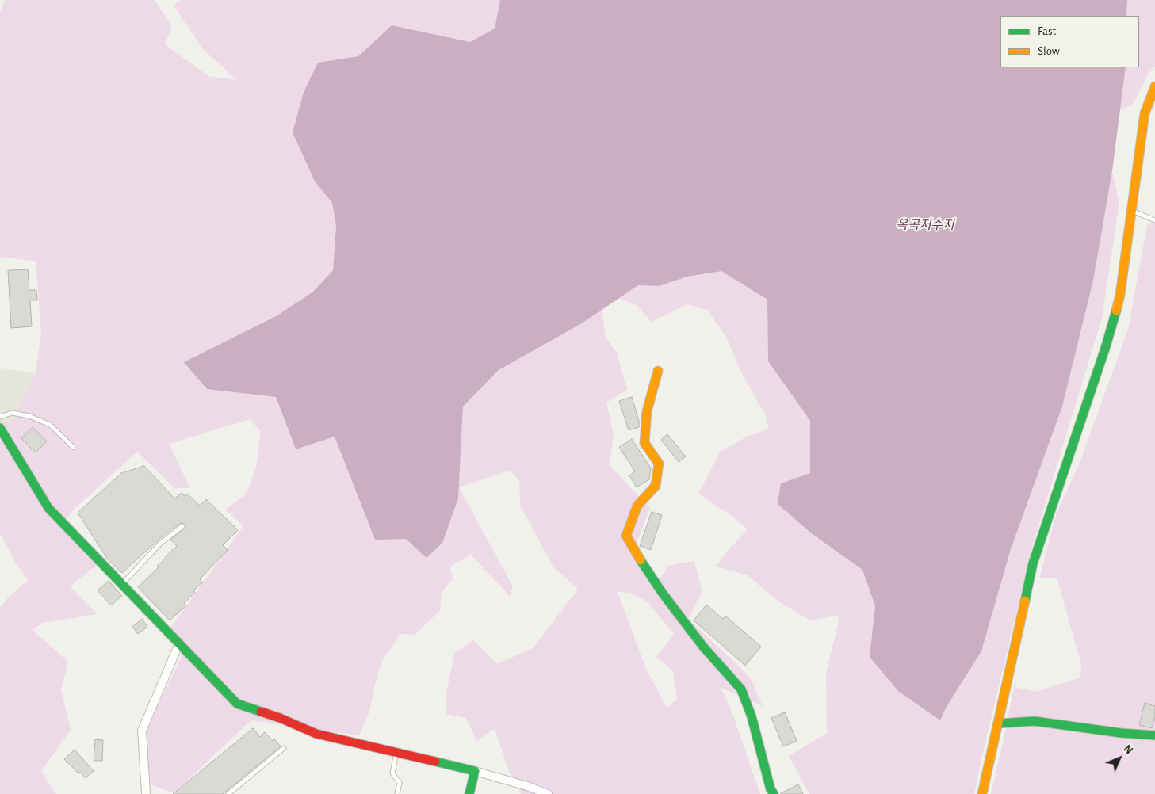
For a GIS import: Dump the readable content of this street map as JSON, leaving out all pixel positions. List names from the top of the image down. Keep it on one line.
{"water":["옥곡저수지"],"legend":["Fast","Slow"],"north":"top right"}
